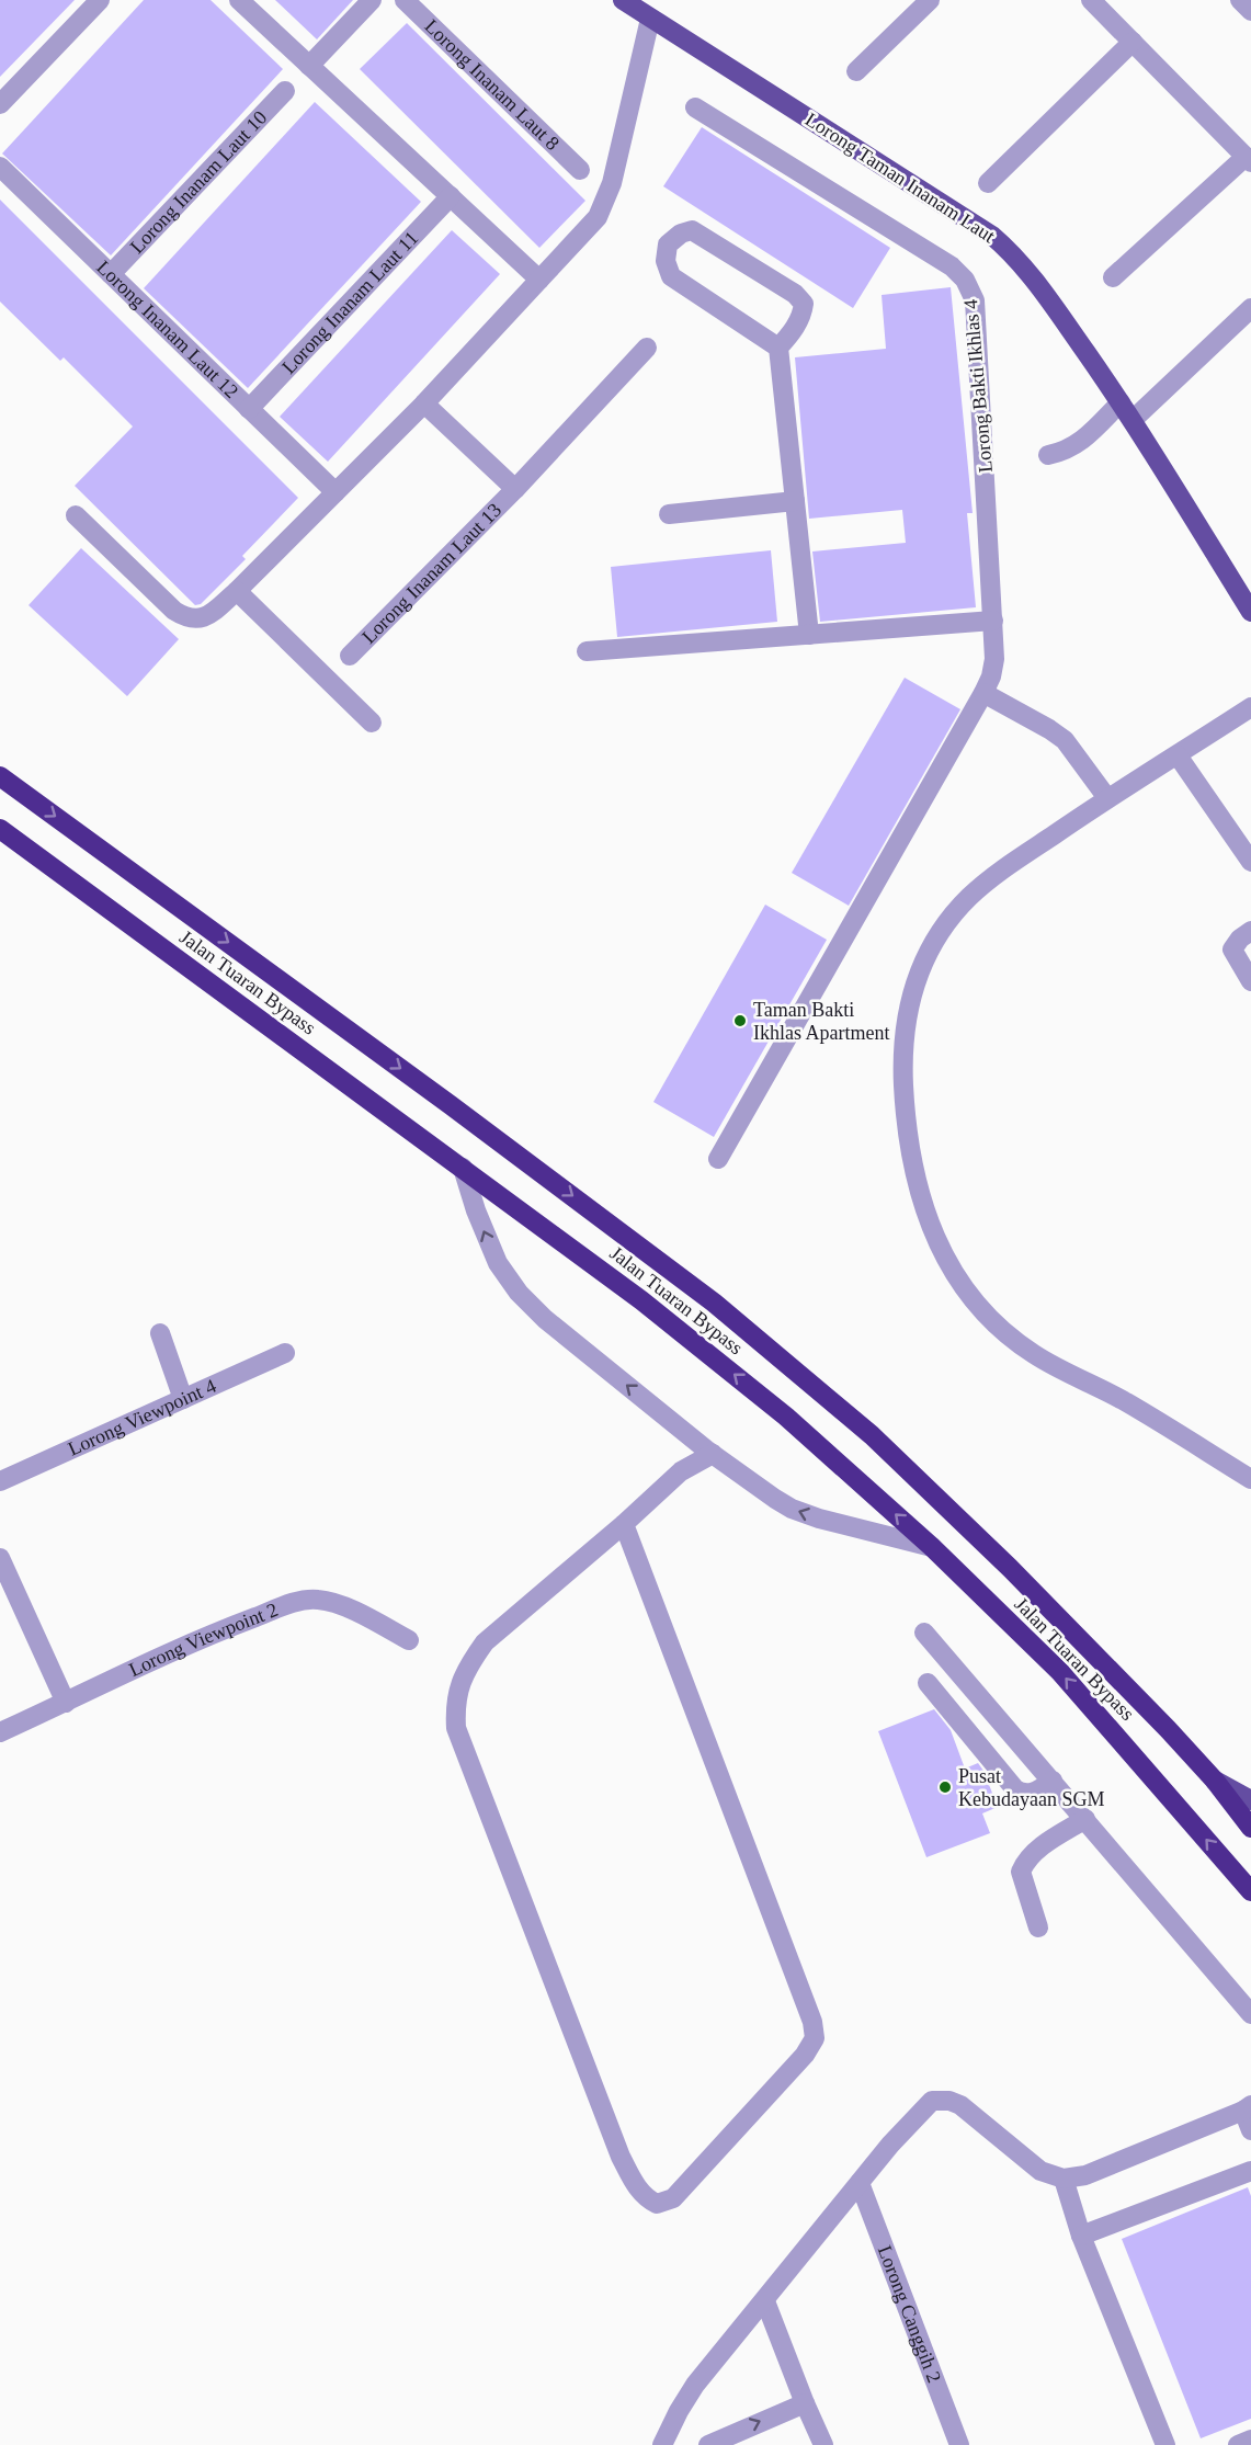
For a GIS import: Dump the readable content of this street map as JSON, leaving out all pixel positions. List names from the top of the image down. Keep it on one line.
{"streets":{"highway":["Jalan Tuaran Bypass"],"main road":["Lorong Taman Inanam Laut"],"street":["Lorong Inanam Laut 8","Lorong Inanam Laut 10","Lorong Inanam Laut 11","Lorong Inanam Laut 12","Lorong Bakti Ikhlas 4","Lorong Inanam Laut 13","Lorong Viewpoint 4","Lorong Viewpoint 2","Lorong Canggih 2"]},"crossings":[["Lorong Inanam Laut 10","Lorong Inanam Laut 12"],["Lorong Inanam Laut 11","Lorong Inanam Laut 12"]],"places":["Taman Bakti Ikhlas Apartment","Pusat Kebudayaan SGM"]}
